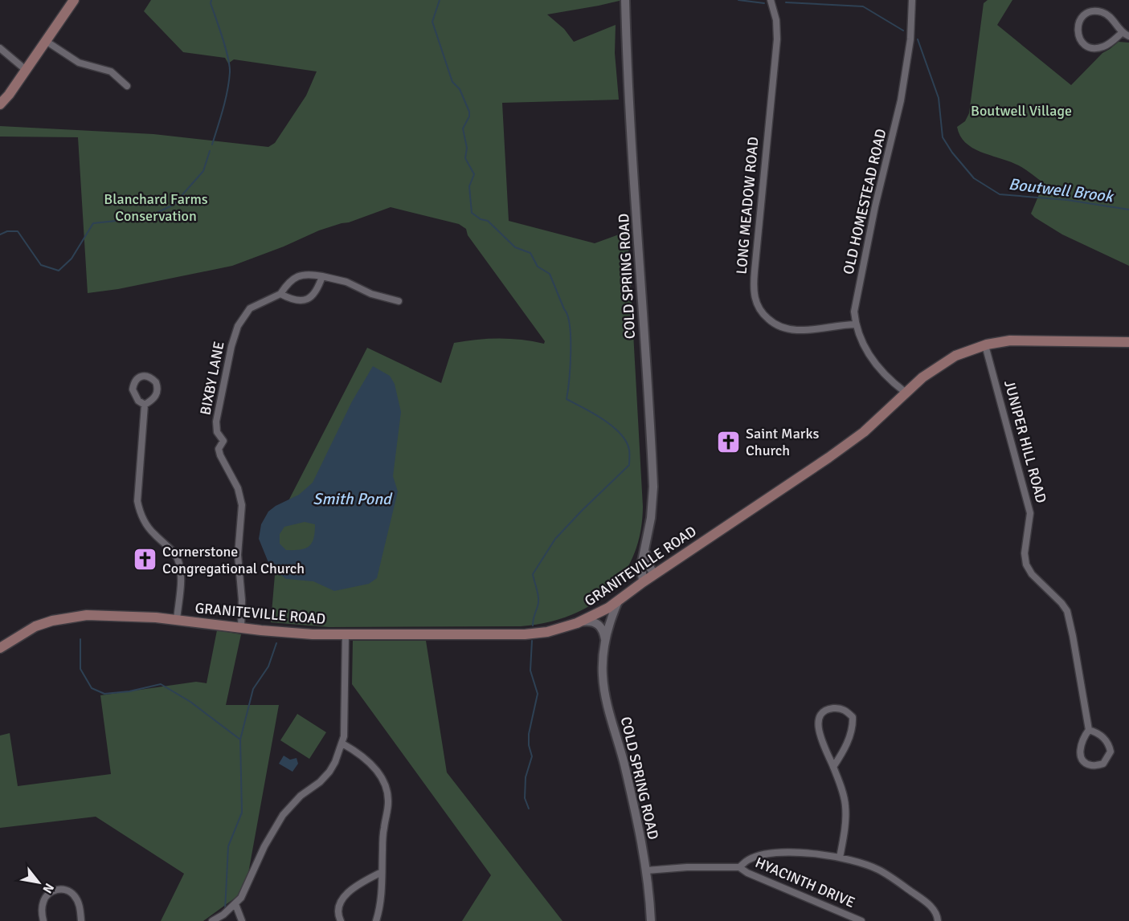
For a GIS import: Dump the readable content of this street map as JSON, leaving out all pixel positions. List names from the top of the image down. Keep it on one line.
{"streets":{"main road":["GRANITEVILLE ROAD"],"street":["OLD HOMESTEAD ROAD","LONG MEADOW ROAD","COLD SPRING ROAD","BIXBY LANE","JUNIPER HILL ROAD","HYACINTH DRIVE"]},"crossings":[["OLD HOMESTEAD ROAD","LONG MEADOW ROAD"],["OLD HOMESTEAD ROAD","GRANITEVILLE ROAD"],["COLD SPRING ROAD","GRANITEVILLE ROAD"],["COLD SPRING ROAD","HYACINTH DRIVE"],["BIXBY LANE","GRANITEVILLE ROAD"],["JUNIPER HILL ROAD","GRANITEVILLE ROAD"]],"water":["Boutwell Brook","Smith Pond"],"parks":["Boutwell Village","Blanchard Farms Conservation"],"places":{"church":["Saint Marks Church","Cornerstone Congregational Church"]},"north":"bottom right"}
